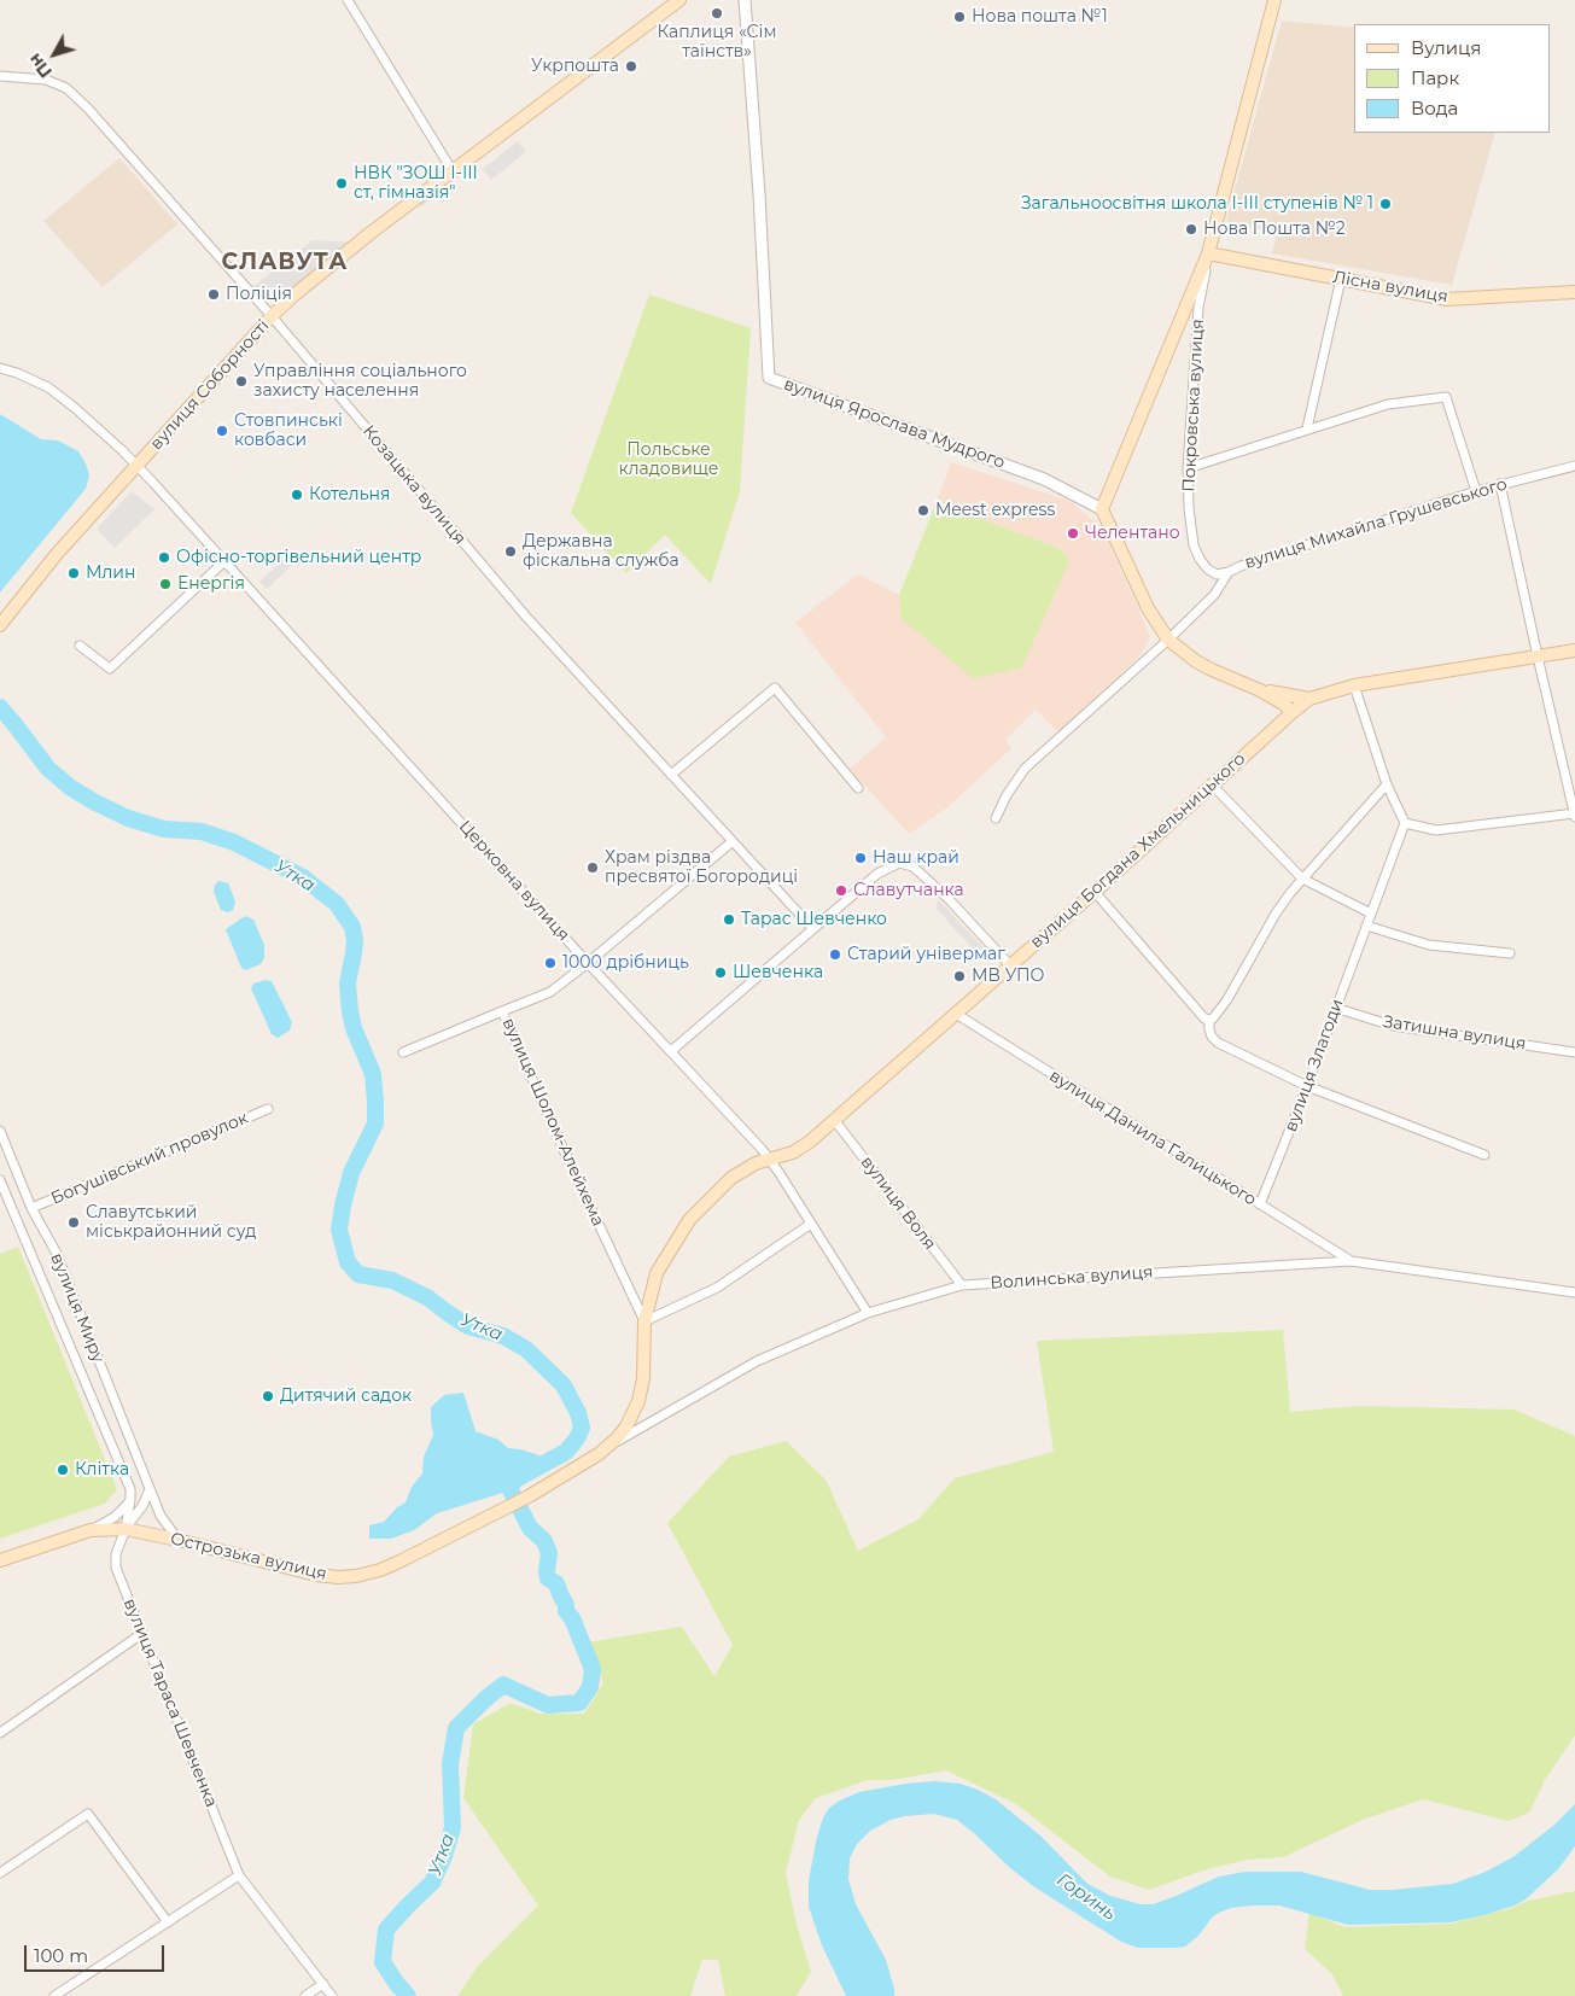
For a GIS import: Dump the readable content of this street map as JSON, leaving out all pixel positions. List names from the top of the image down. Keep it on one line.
{"streets":{"main road":["Лісна вулиця","вулиця Соборності","Покровська вулиця","вулиця Богдана Хмельницького","Острозька вулиця"],"street":["вулиця Ярослава Мудрого","Козацька вулиця","вулиця Михайла Грушевського","Церковна вулиця","Затишна вулиця","вулиця Злагоди","вулиця Шолом-Алейхема","вулиця Данила Галицького","Богушівський провулок","вулиця Воля","Волинська вулиця","вулиця Миру","вулиця Тараса Шевченка"]},"crossings":[["Лісна вулиця","Покровська вулиця"],["вулиця Соборності","Козацька вулиця"],["вулиця Соборності","Церковна вулиця"],["Покровська вулиця","вулиця Ярослава Мудрого"],["Покровська вулиця","вулиця Михайла Грушевського"],["Козацька вулиця","вулиця Шолом-Алейхема"],["вулиця Богдана Хмельницького","Церковна вулиця"],["вулиця Богдана Хмельницького","вулиця Шолом-Алейхема"],["вулиця Богдана Хмельницького","вулиця Данила Галицького"],["вулиця Богдана Хмельницького","вулиця Воля"],["вулиця Богдана Хмельницького","Волинська вулиця"],["вулиця Богдана Хмельницького","Острозька вулиця"],["Церковна вулиця","вулиця Шолом-Алейхема"],["Церковна вулиця","Волинська вулиця"],["Затишна вулиця","вулиця Злагоди"],["вулиця Злагоди","вулиця Данила Галицького"],["вулиця Данила Галицького","Волинська вулиця"],["Богушівський провулок","вулиця Миру"],["вулиця Воля","Волинська вулиця"],["вулиця Миру","Острозька вулиця"],["вулиця Миру","вулиця Тараса Шевченка"],["Острозька вулиця","вулиця Тараса Шевченка"]],"districts":["СЛАВУТА"],"water":["Утка","Горинь"],"parks":["Польське кладовище"],"places":["Каплиця «Сім таїнств»","Нова пошта №1","Укрпошта","НВК \"ЗОШ І-ІІІ ст, гімназія\"","Загальноосвітня школа І-ІІІ ступенів № 1","Нова Пошта №2","Поліція","Управління соціального захисту населення","Стовпинські ковбаси","Котельня","Meest express","Челентано","Державна фіскальна служба","Офісно-торгівельний центр","Млин","Енергія","Наш край","Храм різдва пресвятої Богородиці","Славутчанка","Тарас Шевченко","Старий універмаг","1000 дрібниць","Шевченка","МВ УПО","Славутський міськрайонний суд","Дитячий садок","Клітка"],"legend":["Вулиця","Парк","Вода"],"scale_bar":"100 m","north":"bottom left"}
